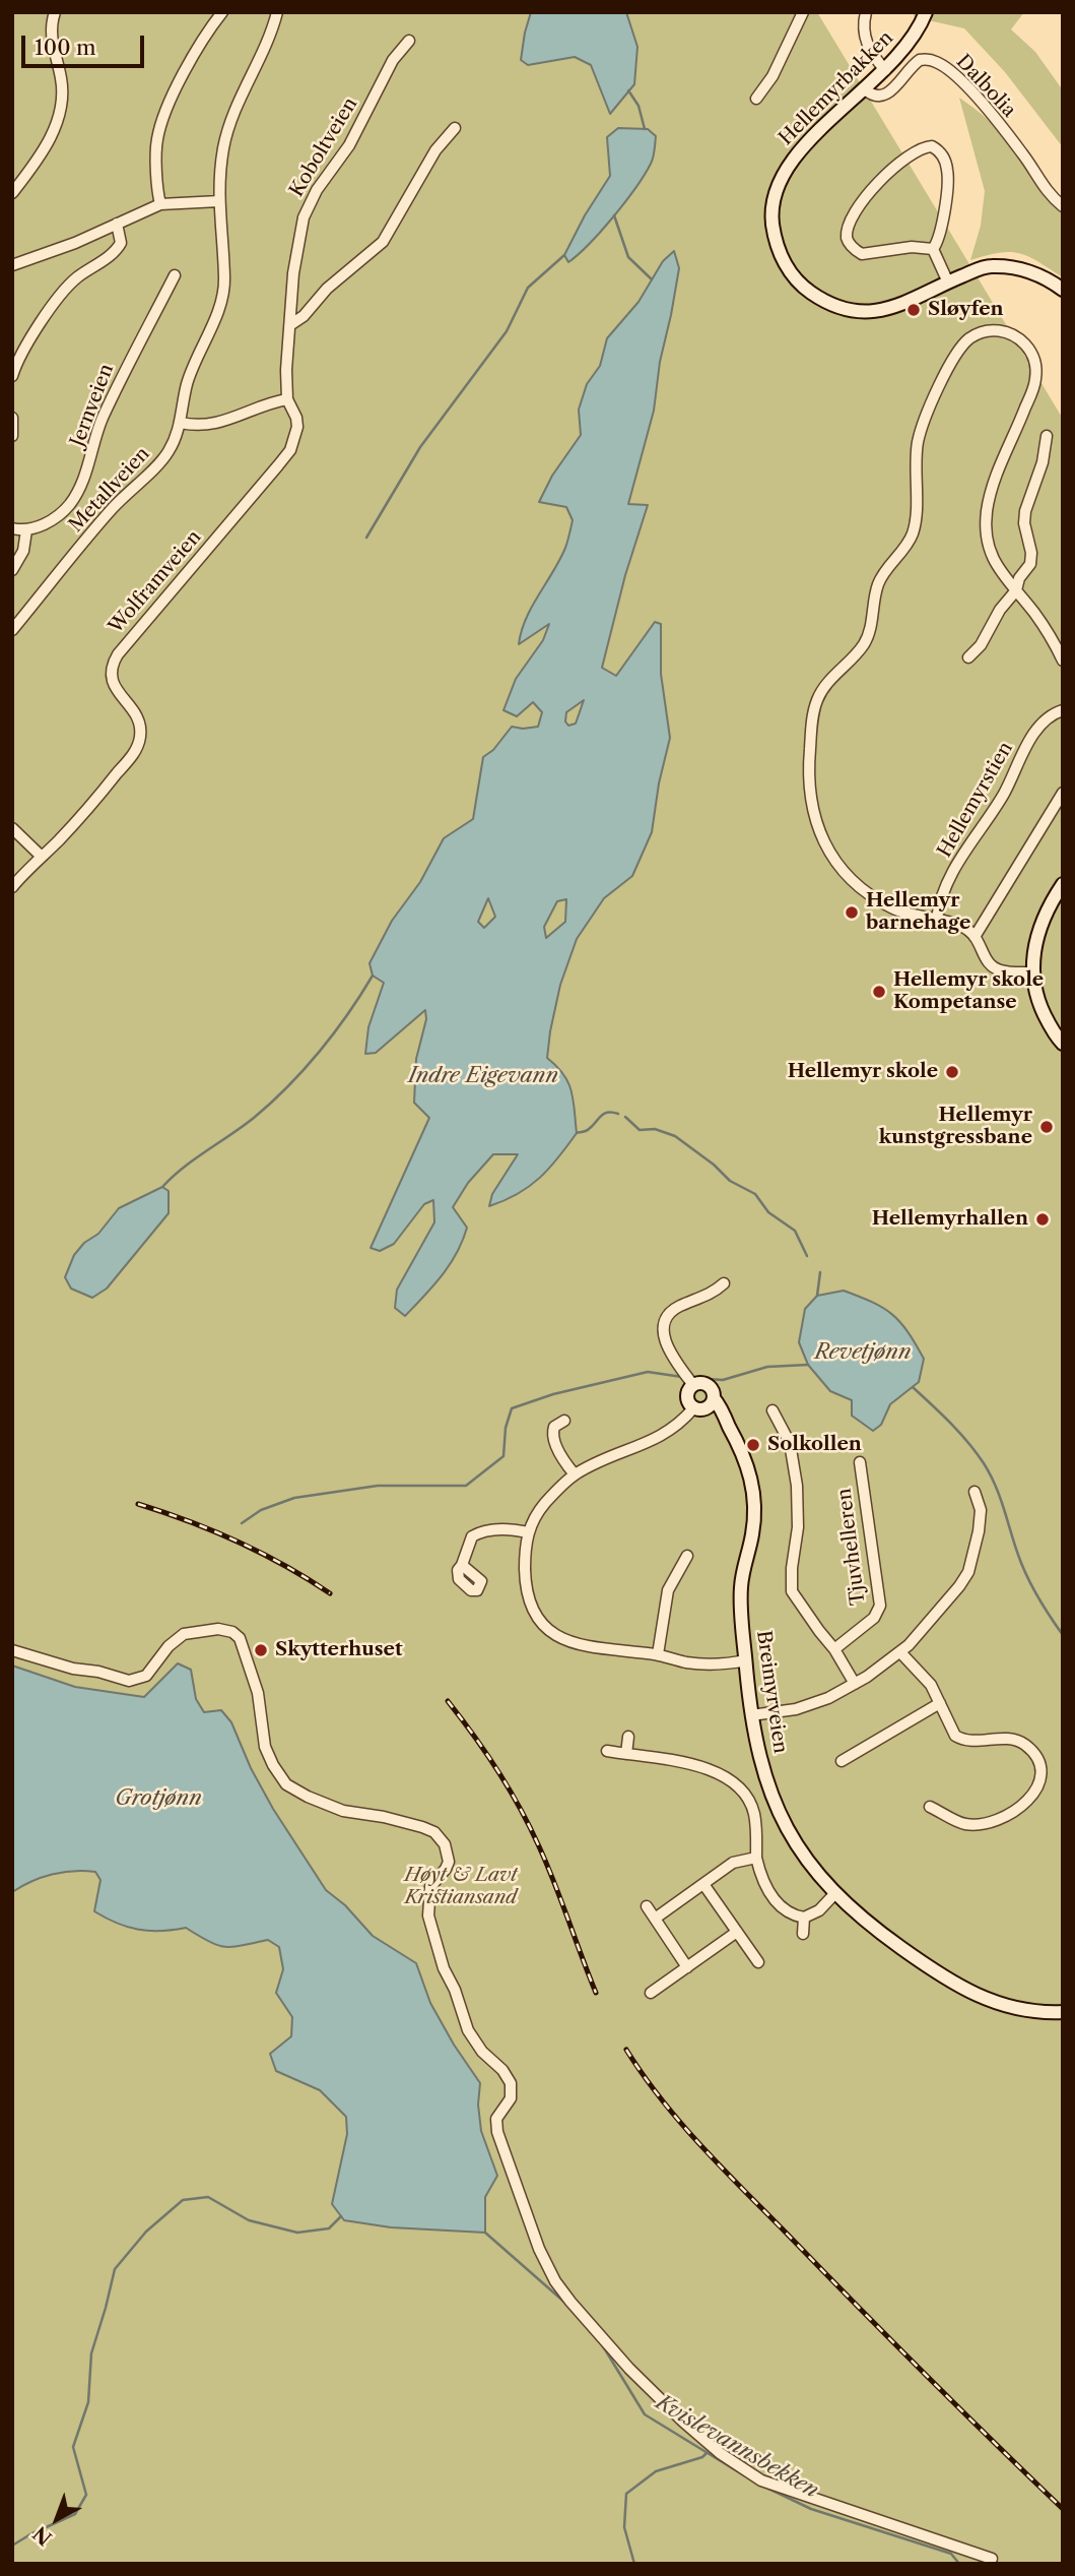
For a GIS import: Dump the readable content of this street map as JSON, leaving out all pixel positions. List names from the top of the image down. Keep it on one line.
{"streets":{"street":["Dalbolia","Hellemyrbakken","Koboltveien","Jernveien","Metallveien","Wolframveien","Hellemyrstien","Tjuvhelleren","Breimyrveien"]},"crossings":[["Dalbolia","Hellemyrbakken"],["Koboltveien","Wolframveien"]],"water":["Indre Eigevann","Revetjønn","Grotjønn","Kvislevannsbekken"],"parks":["Høyt & Lavt Kristiansand"],"places":["Sløyfen","Hellemyr barnehage","Hellemyr skole Kompetanse","Hellemyr skole","Hellemyr kunstgressbane","Hellemyrhallen","Solkollen","Skytterhuset"],"scale_bar":"100 m","north":"bottom left"}
